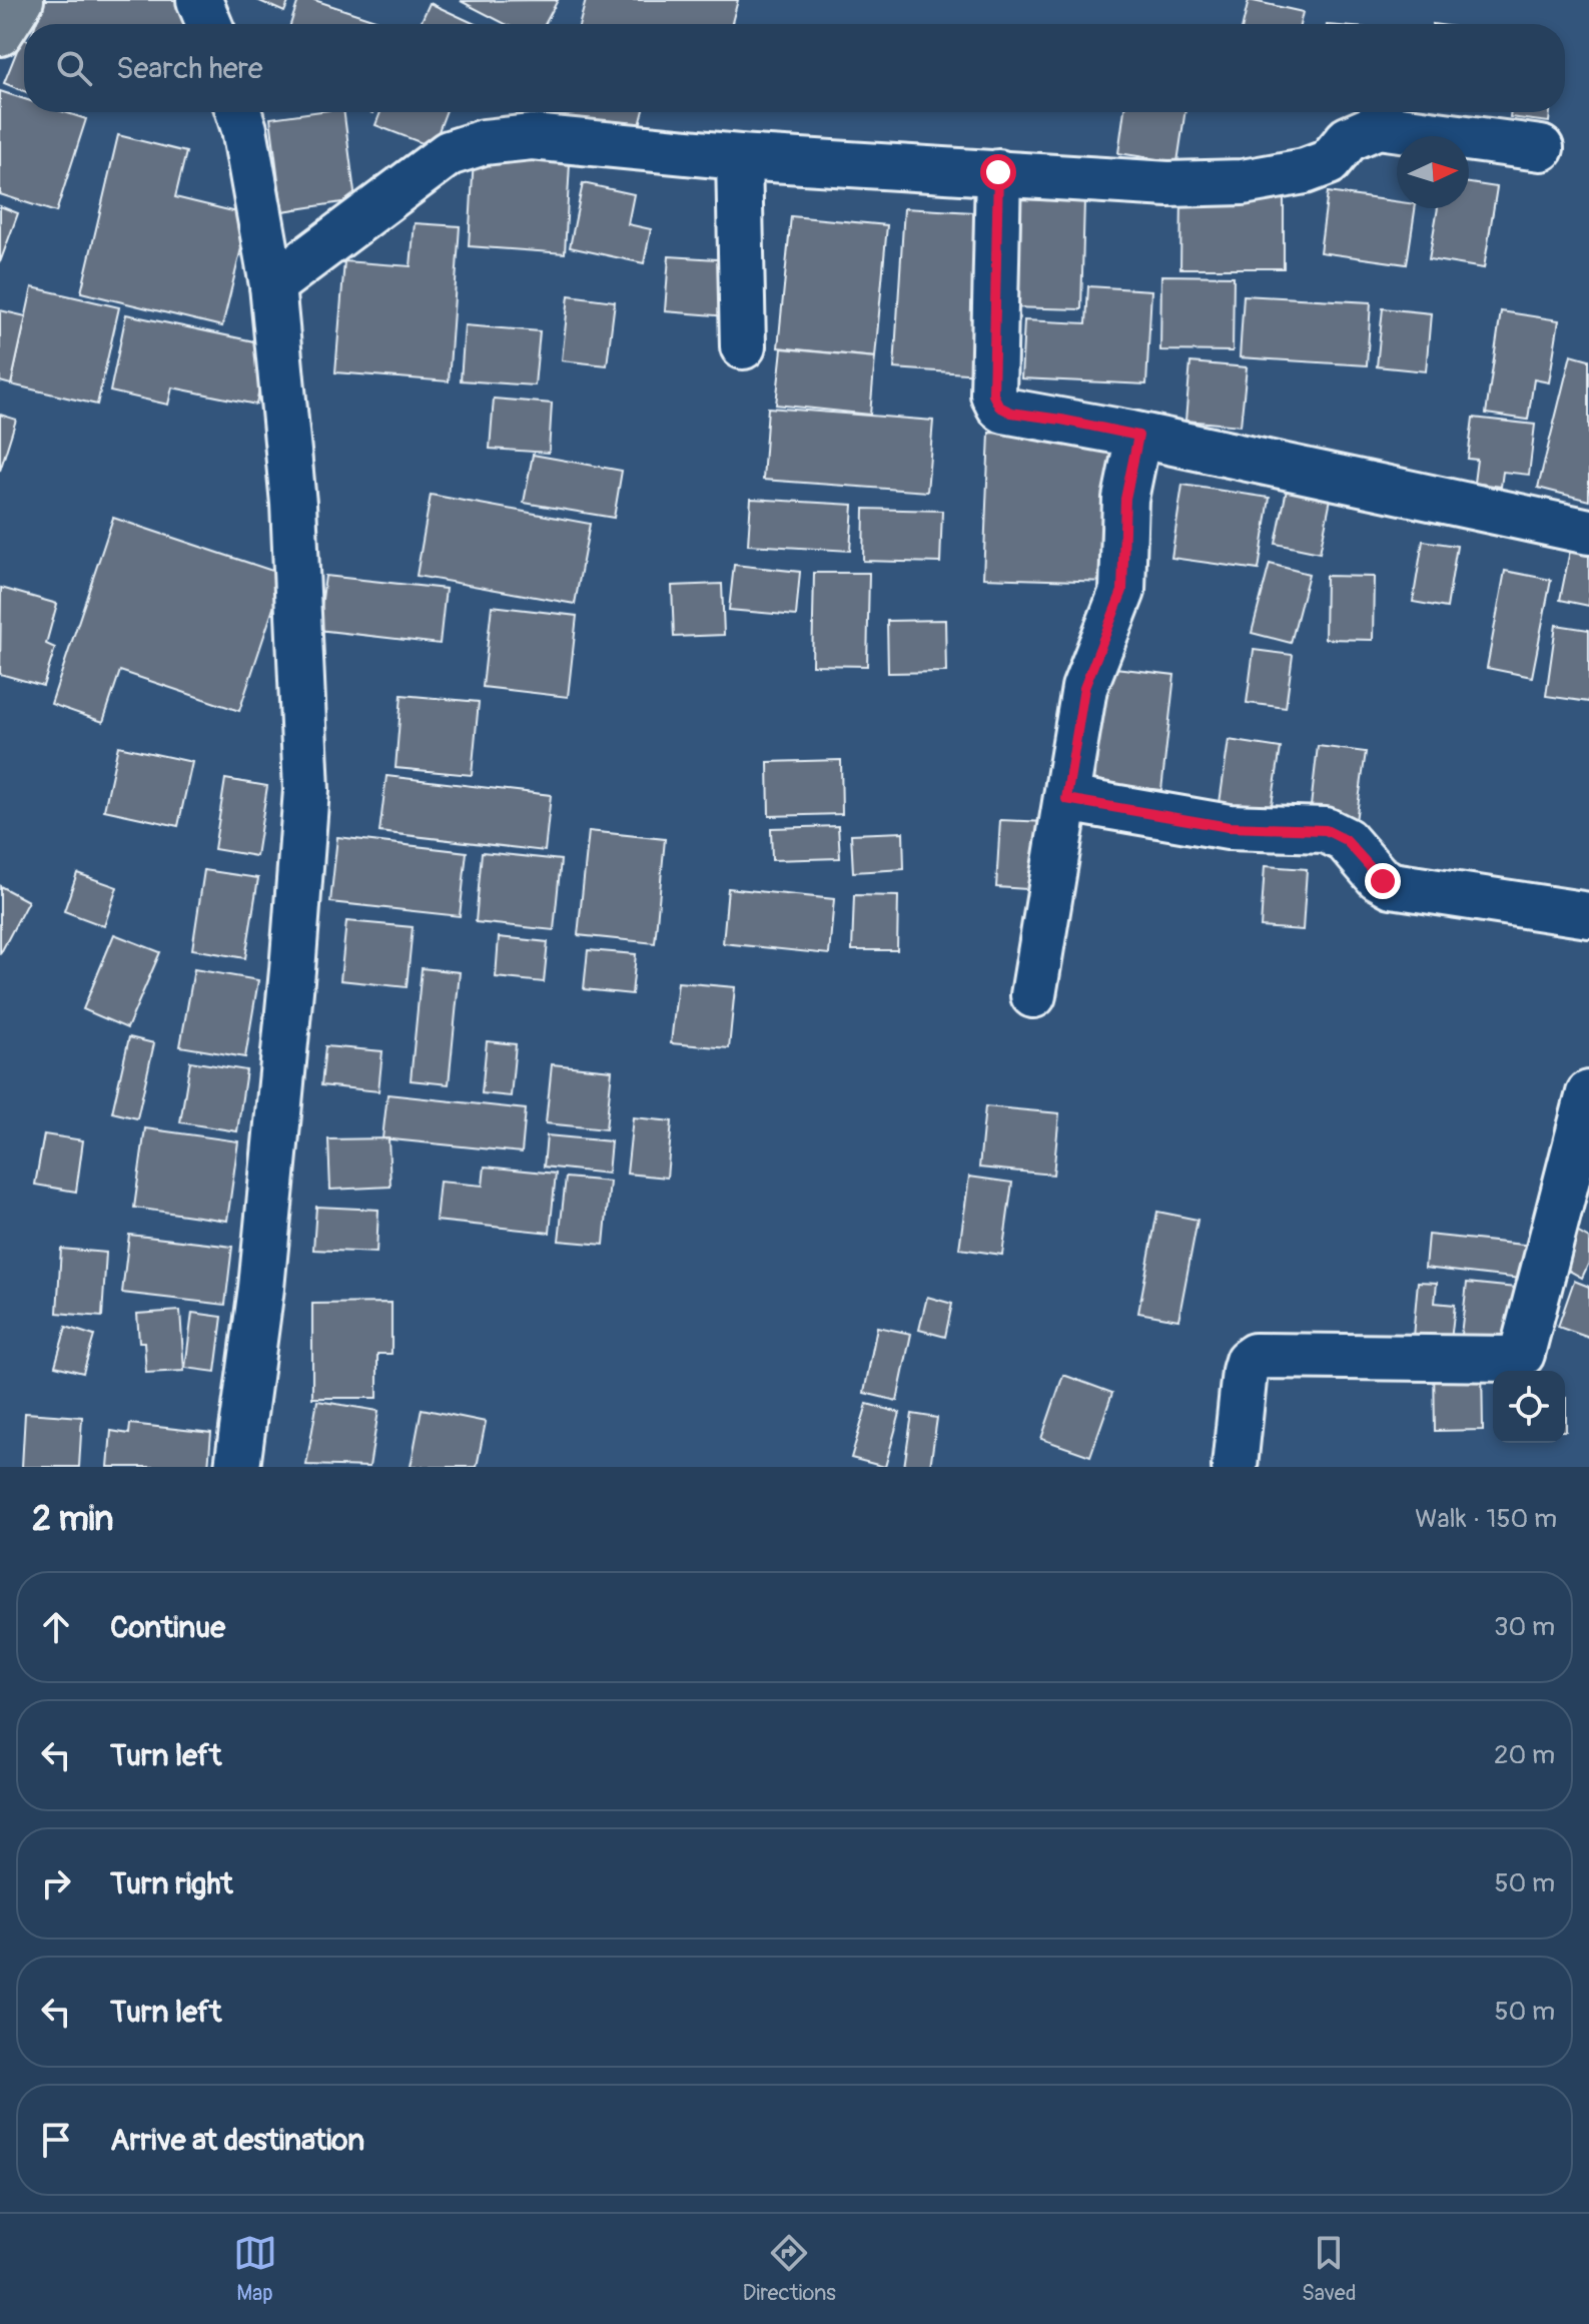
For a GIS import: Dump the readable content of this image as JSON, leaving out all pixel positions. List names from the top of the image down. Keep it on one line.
{"north":"right","page":{"search":"Search here","heading":["2 min","Walk · 150 m"],"list":[["Continue","30 m"],["Turn left","20 m"],["Turn right","50 m"],["Turn left","50 m"],"Arrive at destination"],"nav":["Map","Directions","Saved"]}}
